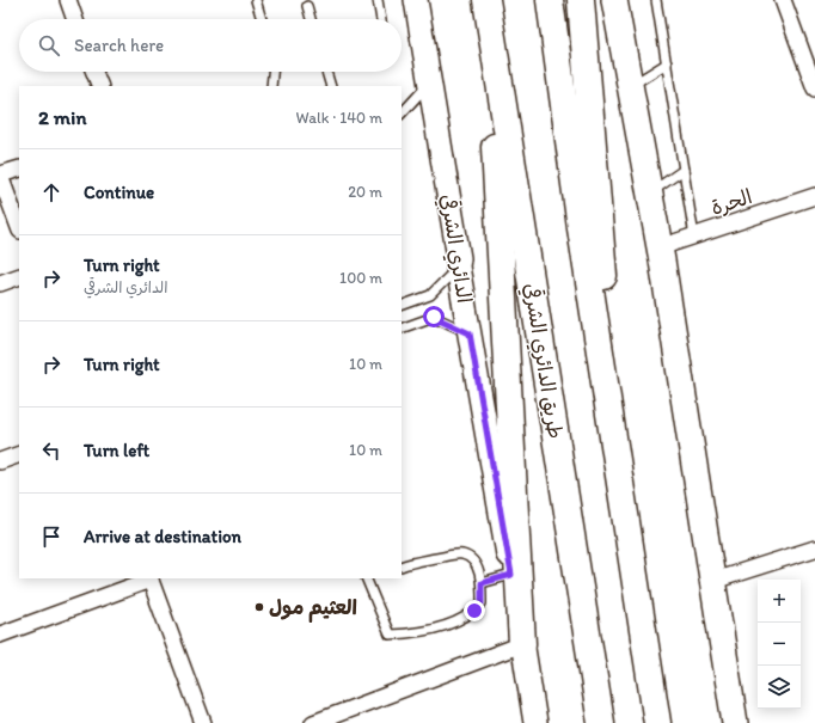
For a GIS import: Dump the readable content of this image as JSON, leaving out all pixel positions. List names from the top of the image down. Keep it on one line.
{"streets":{"highway":["طريق الدائري الشرقي"],"main road":["الدائري الشرقي"],"street":["الحرة"]},"places":["العثيم مول"],"page":{"search":"Search here","heading":["2 min","Walk · 140 m"],"list":[["Continue","20 m"],["Turn right","الدائري الشرقي","100 m"],["Turn right","10 m"],["Turn left","10 m"],"Arrive at destination"],"map_buttons":["+","−"]}}
